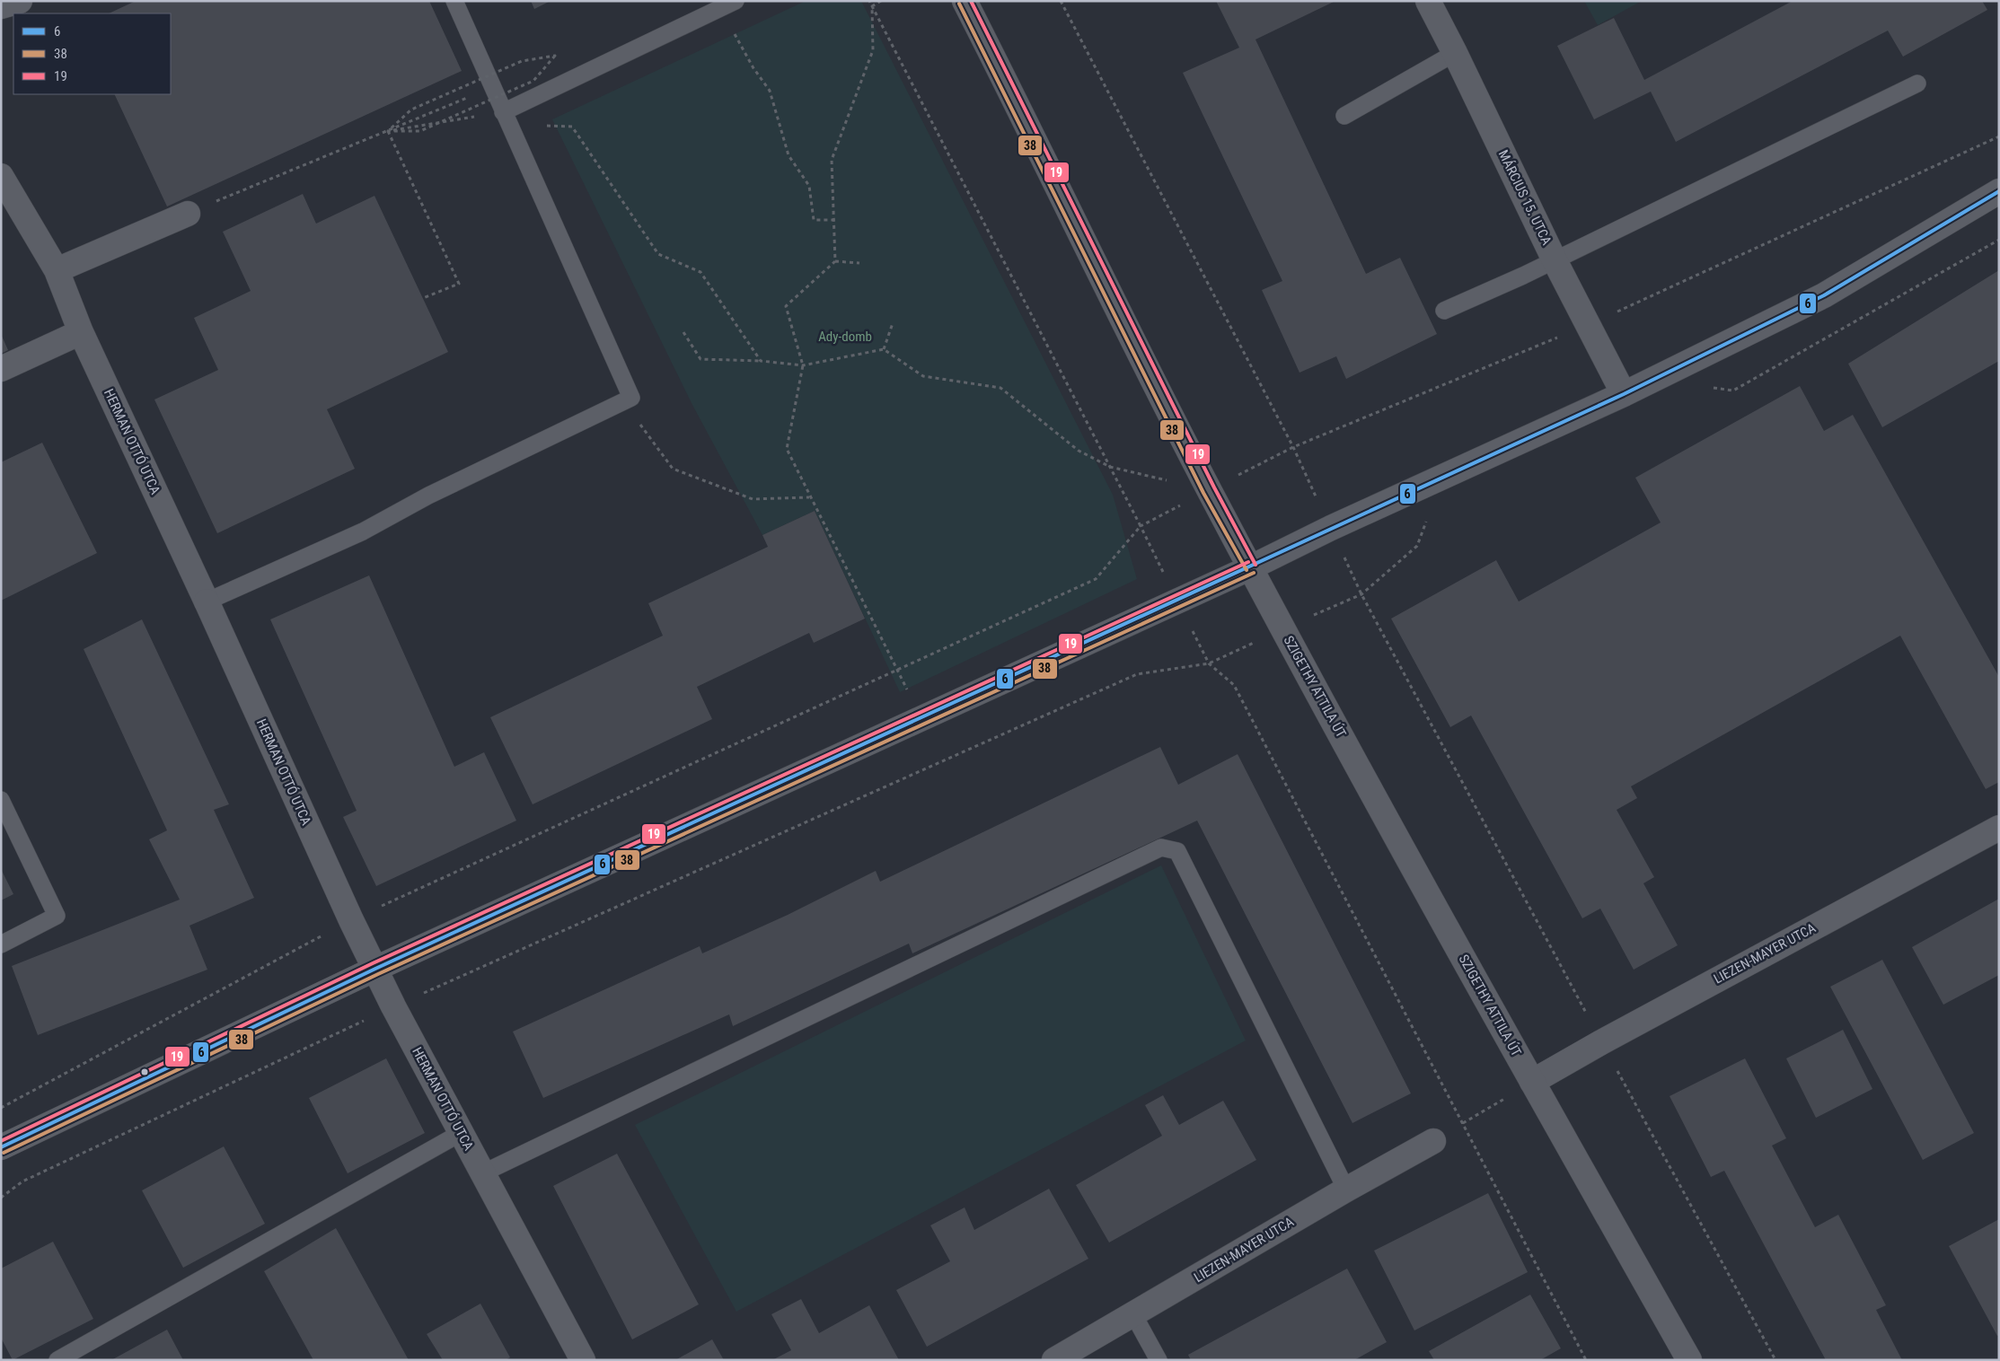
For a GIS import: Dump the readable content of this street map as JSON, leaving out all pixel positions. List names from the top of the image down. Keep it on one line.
{"streets":{"street":["MÁRCIUS 15. UTCA","HERMAN OTTÓ UTCA","SZIGETHY ATTILA ÚT","LIEZEN-MAYER UTCA"]},"crossings":[["SZIGETHY ATTILA ÚT","LIEZEN-MAYER UTCA"]],"parks":["Ady-domb"],"lines":["transit line 19","transit line 38","transit line 6"],"legend":["6","38","19"]}
